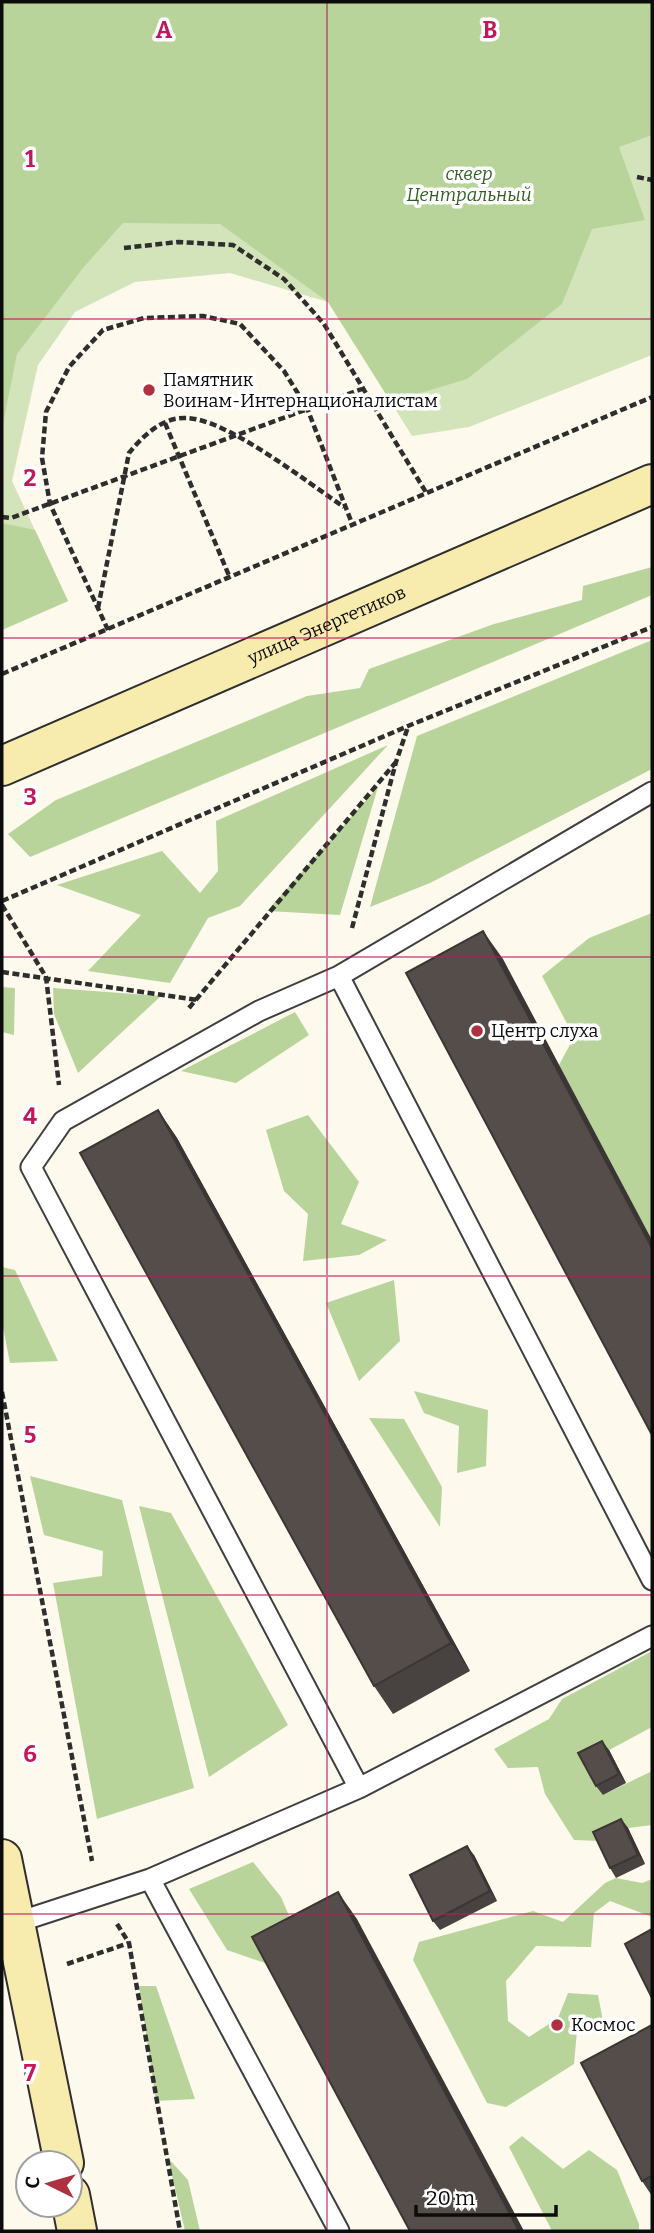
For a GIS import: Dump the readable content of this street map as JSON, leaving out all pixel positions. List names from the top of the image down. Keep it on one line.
{"streets":{"main road":["улица Энергетиков"]},"parks":["сквер Центральный"],"places":["Памятник Воинам-Интернационалистам","Центр слуха","Космос"],"scale_bar":"20 m","north":"left","grid":{"columns":["A","B"],"rows":["1","2","3","4","5","6","7"]}}
